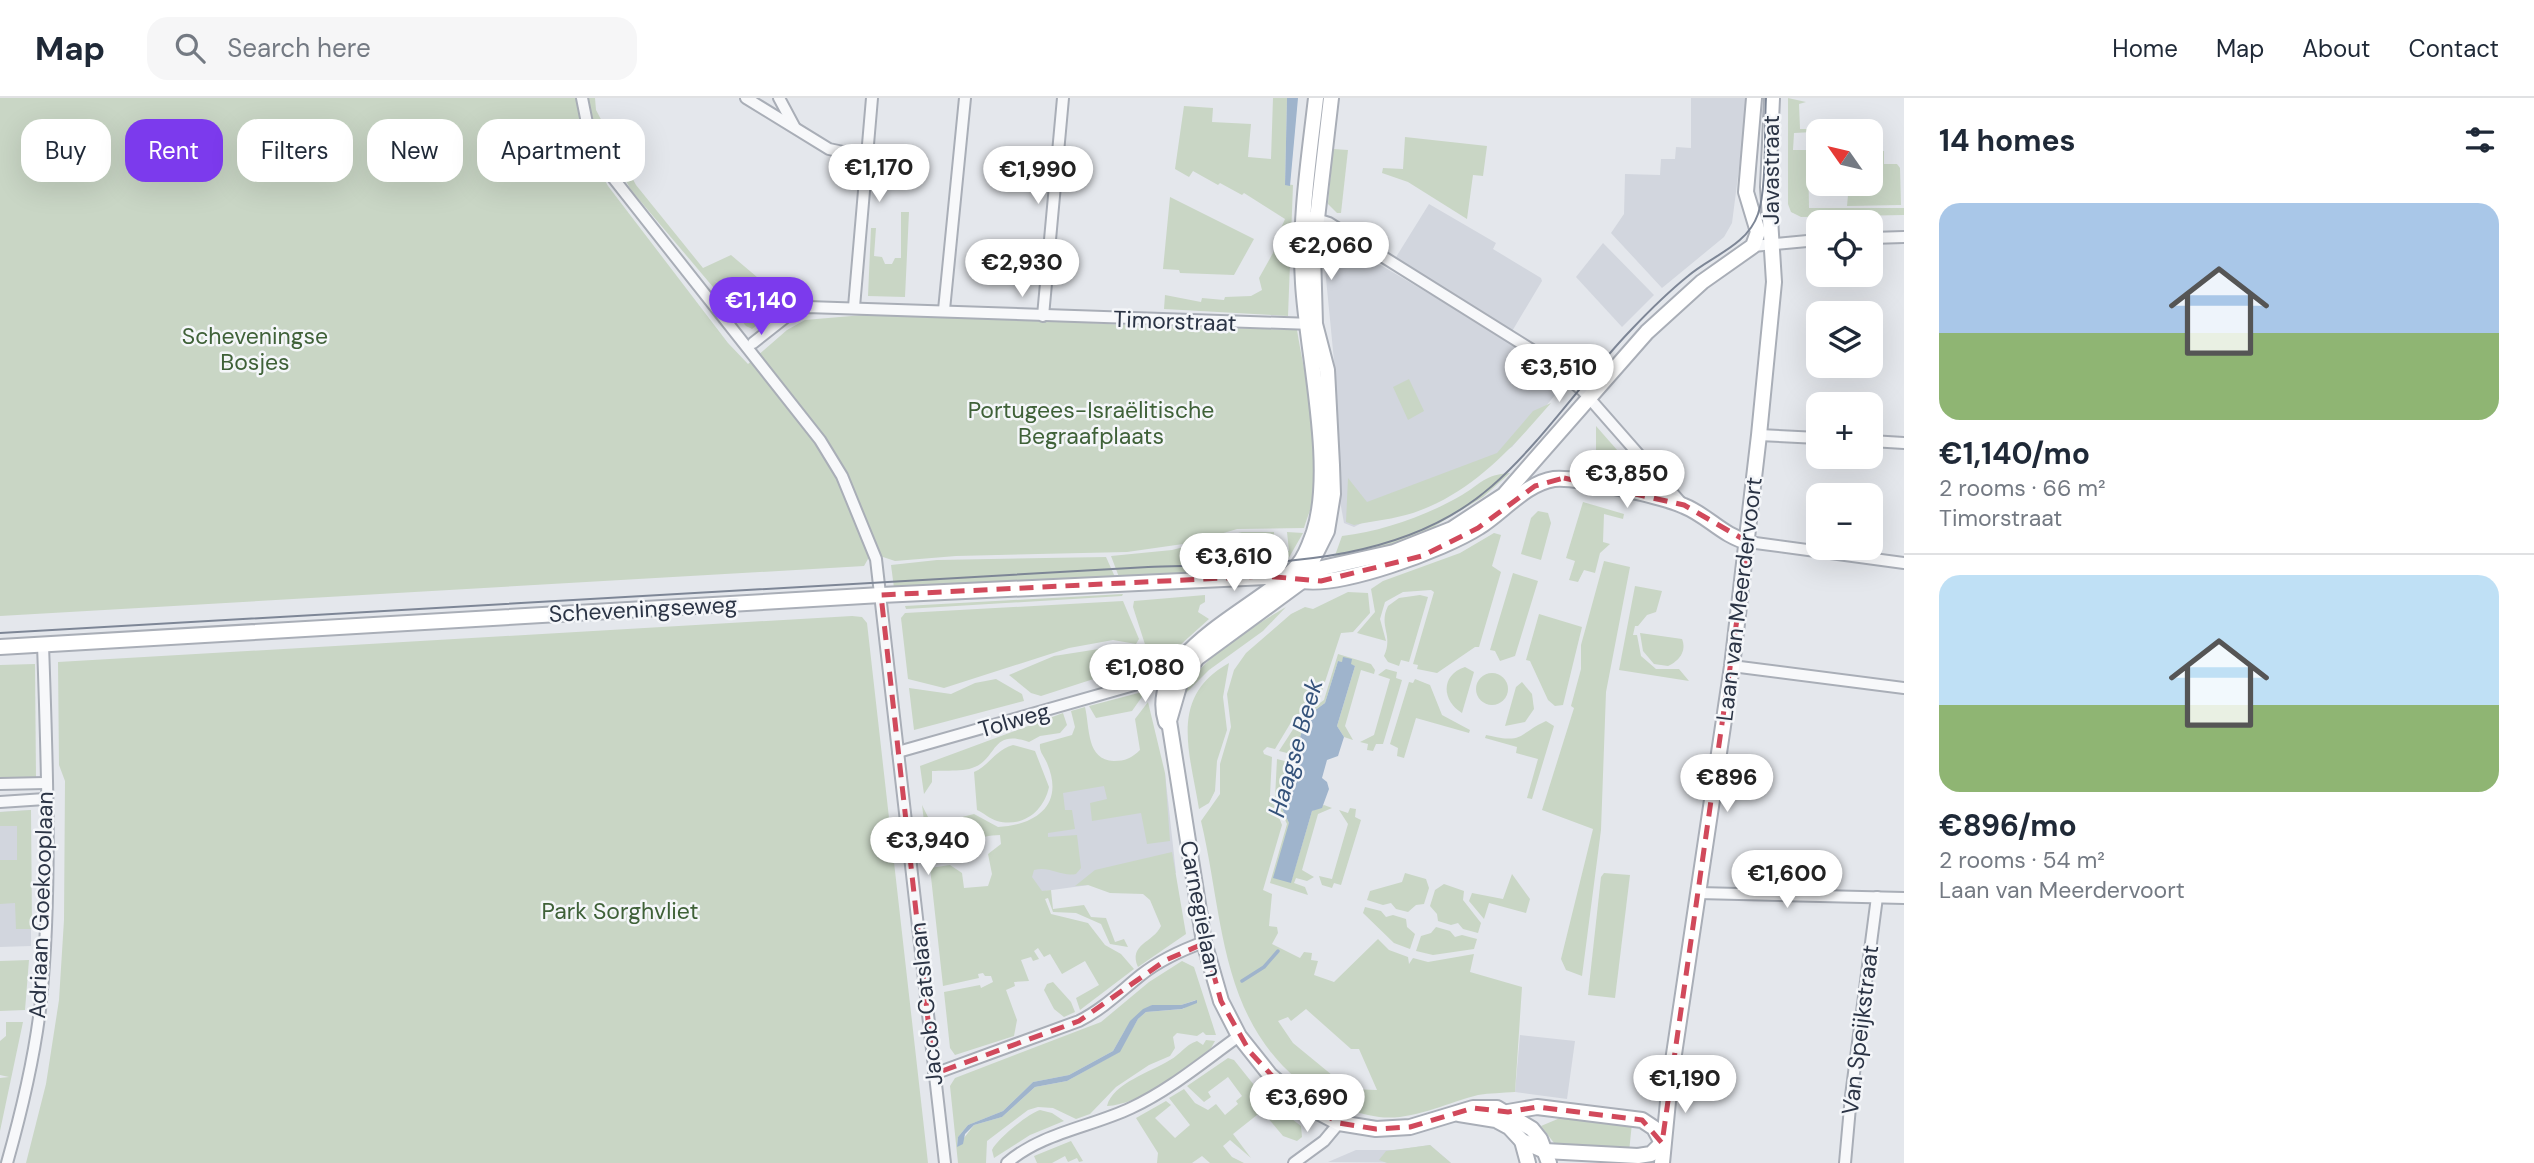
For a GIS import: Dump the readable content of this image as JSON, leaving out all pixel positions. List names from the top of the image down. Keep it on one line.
{"streets":{"street":["Javastraat","Timorstraat","Laan van Meerdervoort","Scheveningseweg","Tolweg","Adriaan Goekooplaan","Carnegielaan","Jacob Catslaan","Van Speijkstraat"]},"crossings":[["Javastraat","Laan van Meerdervoort"],["Laan van Meerdervoort","Carnegielaan"],["Scheveningseweg","Adriaan Goekooplaan"],["Scheveningseweg","Jacob Catslaan"],["Tolweg","Carnegielaan"],["Tolweg","Jacob Catslaan"]],"water":["Haagse Beek"],"parks":["Scheveningse Bosjes","Portugees-Israëlitische Begraafplaats","Park Sorghvliet"],"north":"top left","page":{"header":"Map","search":"Search here","nav":["Home","Map","About","Contact"],"heading":"14 homes","map_buttons":["+","−"],"chip":["Buy","Rent","Filters","New","Apartment"],"price":["€1,170","€1,990","€2,060","€2,930","€1,140","€3,510","€3,850","€3,610","€1,080","€896","€3,940","€1,600","€1,190","€3,690"],"list":[{"name":"€1,140/mo","note":"2 rooms · 66 m² · Timorstraat"},{"name":"€896/mo","note":"2 rooms · 54 m² · Laan van Meerdervoort"}]}}
